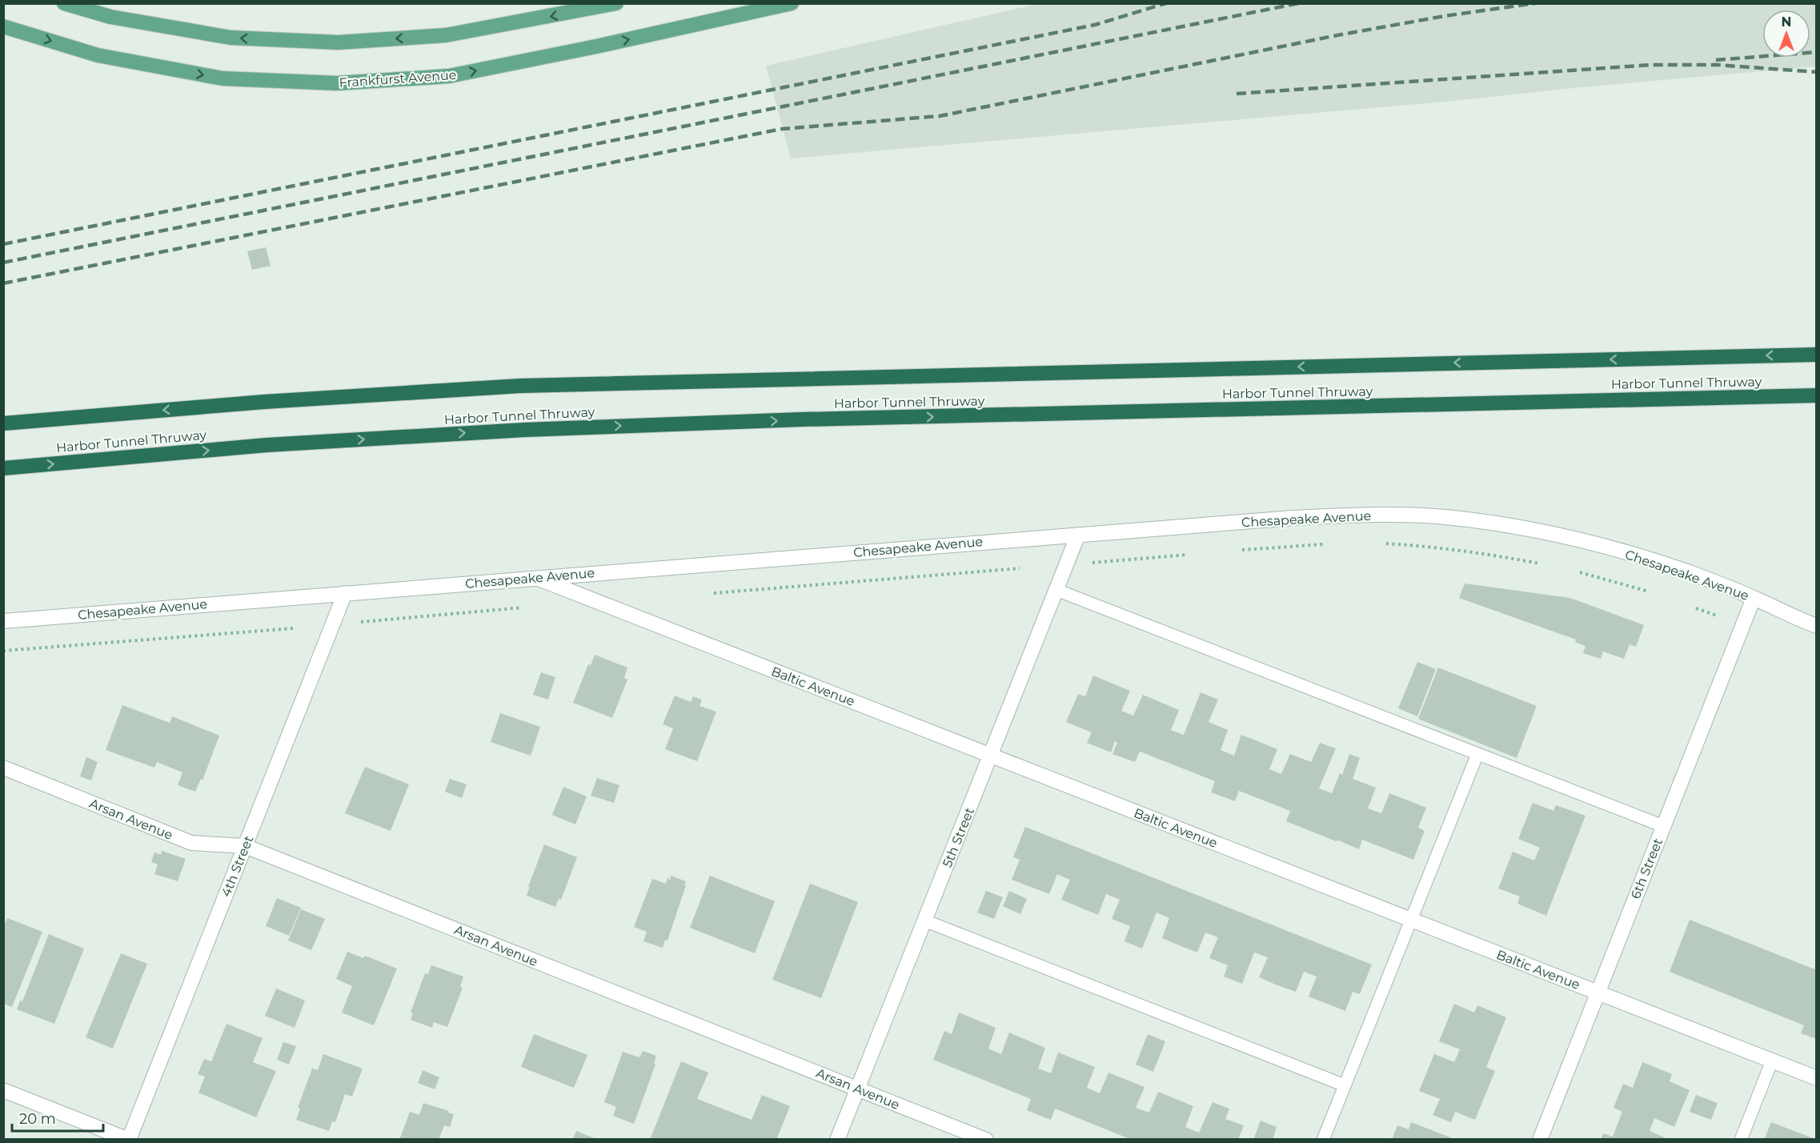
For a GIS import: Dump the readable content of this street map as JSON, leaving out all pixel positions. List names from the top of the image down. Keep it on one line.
{"streets":{"highway":["Harbor Tunnel Thruway"],"main road":["Frankfurst Avenue"],"street":["Chesapeake Avenue","Baltic Avenue","Arsan Avenue","5th Street","4th Street","6th Street"]},"crossings":[["Chesapeake Avenue","Baltic Avenue"],["Chesapeake Avenue","5th Street"],["Chesapeake Avenue","4th Street"],["Chesapeake Avenue","6th Street"],["Baltic Avenue","5th Street"],["Baltic Avenue","6th Street"],["Arsan Avenue","5th Street"],["Arsan Avenue","4th Street"]],"scale_bar":"20 m","north":"top"}
